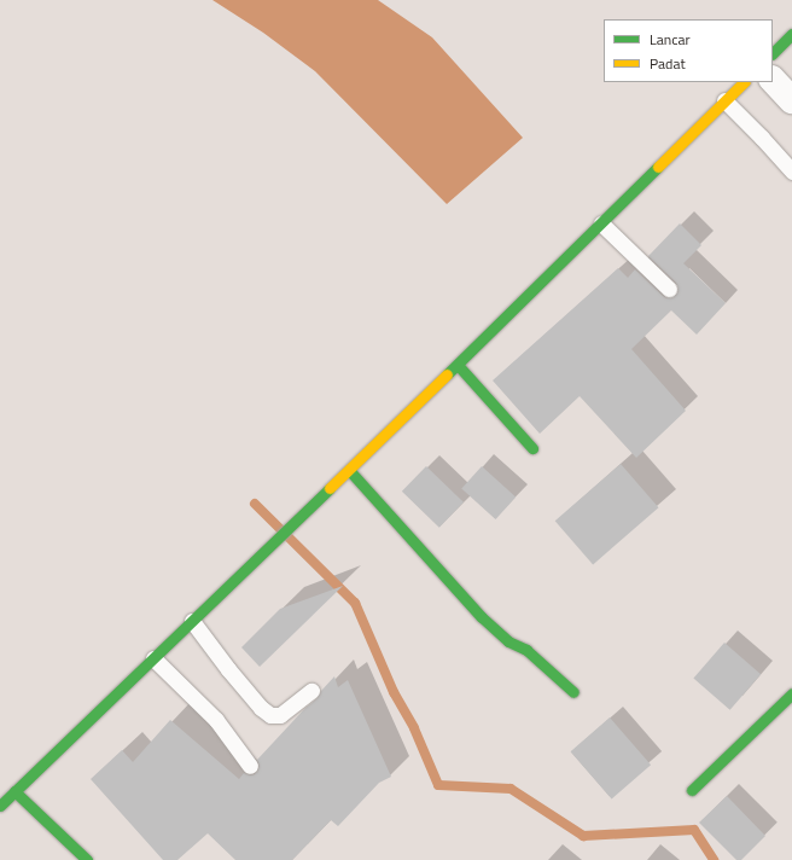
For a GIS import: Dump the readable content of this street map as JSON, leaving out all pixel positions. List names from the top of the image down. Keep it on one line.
{"legend":["Lancar","Padat"]}
